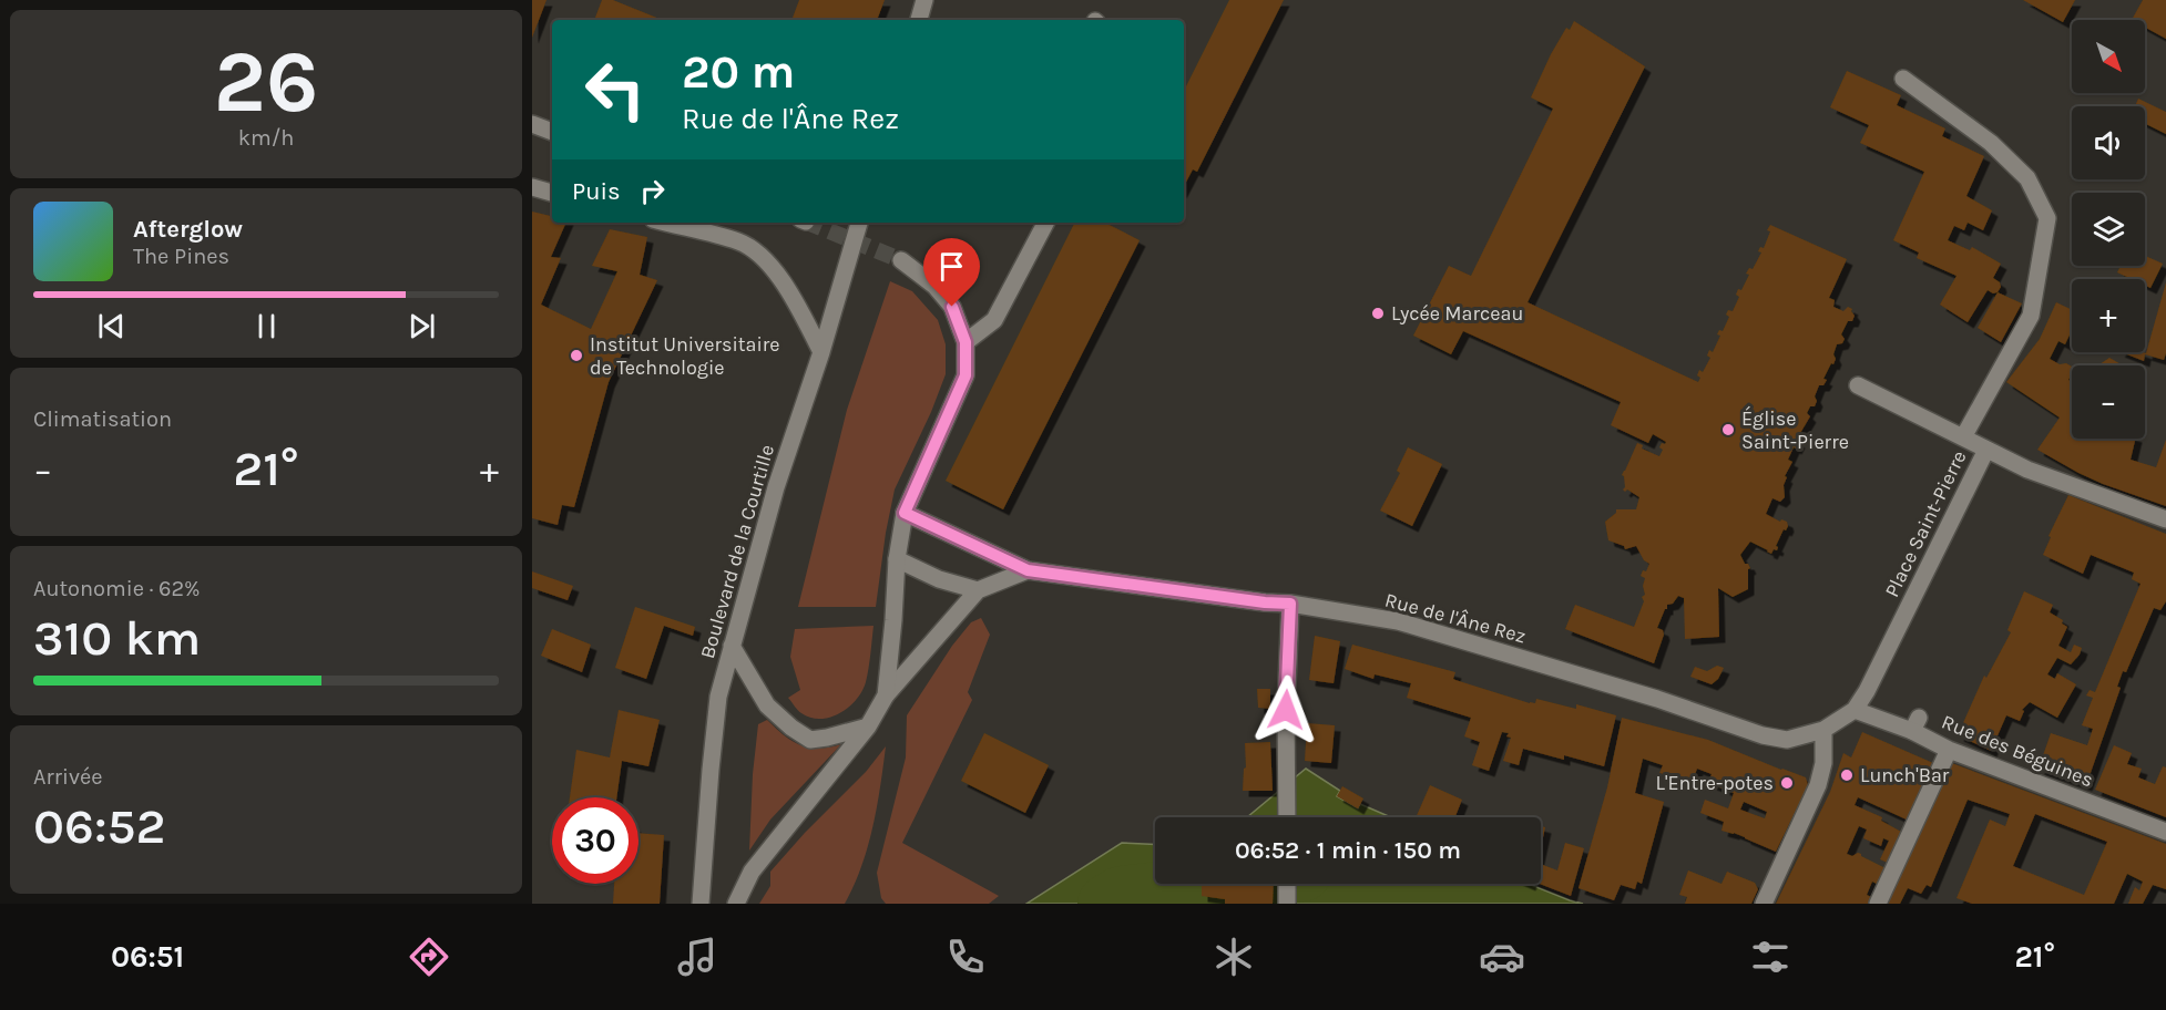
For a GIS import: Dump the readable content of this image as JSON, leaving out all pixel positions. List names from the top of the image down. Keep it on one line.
{"streets":{"street":["Place Saint-Pierre","Boulevard de la Courtille","Rue de l'Âne Rez","Rue des Béguines"]},"crossings":[["Place Saint-Pierre","Rue de l'Âne Rez"],["Place Saint-Pierre","Rue des Béguines"],["Rue de l'Âne Rez","Rue des Béguines"]],"places":["Lycée Marceau","Institut Universitaire de Technologie","Église Saint-Pierre","Lunch'Bar","L'Entre-potes"],"north":"bottom right","page":{"tile":[["26","km/h"],"Climatisation",["Autonomie · 62%","310 km"],["Arrivée","06:52"]],"map_buttons":["+","−"],"turn":["20 m","Rue de l'Âne Rez"],"then":"Puis","song":["Afterglow","The Pines"],"heat":["−","21°","+"],"limit":"30","trip":"06:52 · 1 min · 150 m","tabs":["06:51","21°"]}}
